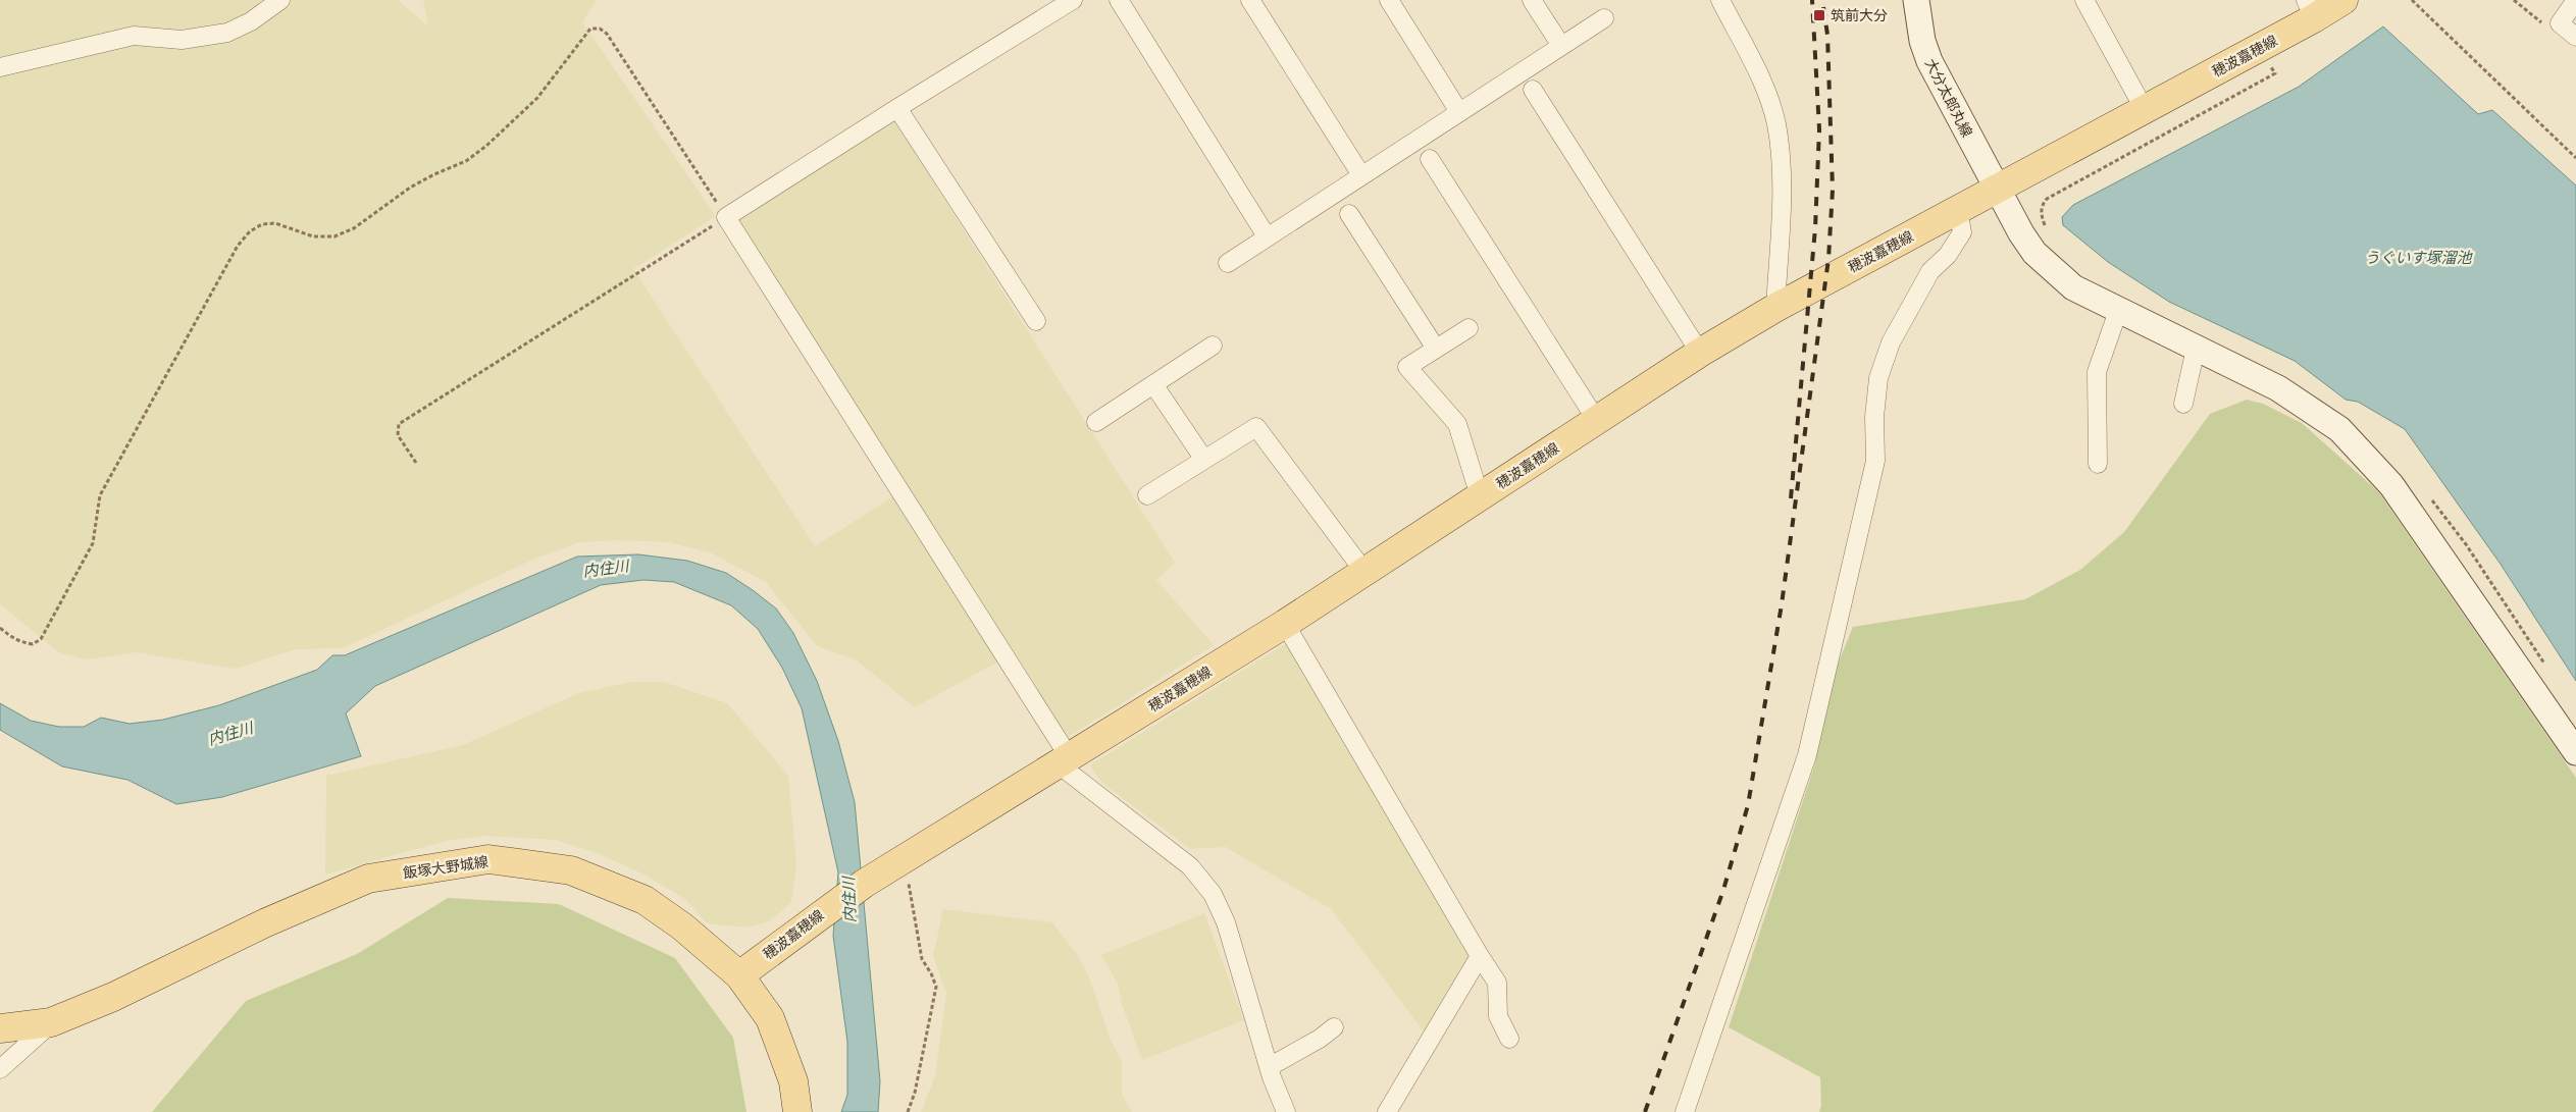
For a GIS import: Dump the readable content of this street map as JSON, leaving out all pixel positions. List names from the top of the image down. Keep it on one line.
{"streets":{"main road":["穂波嘉穂線","飯塚大野城線"],"street":["大分太郎丸線"]},"crossings":[["穂波嘉穂線","大分太郎丸線"],["穂波嘉穂線","飯塚大野城線"]],"water":["うぐいす塚溜池","内住川"],"places":{"transit":["筑前大分"]}}
